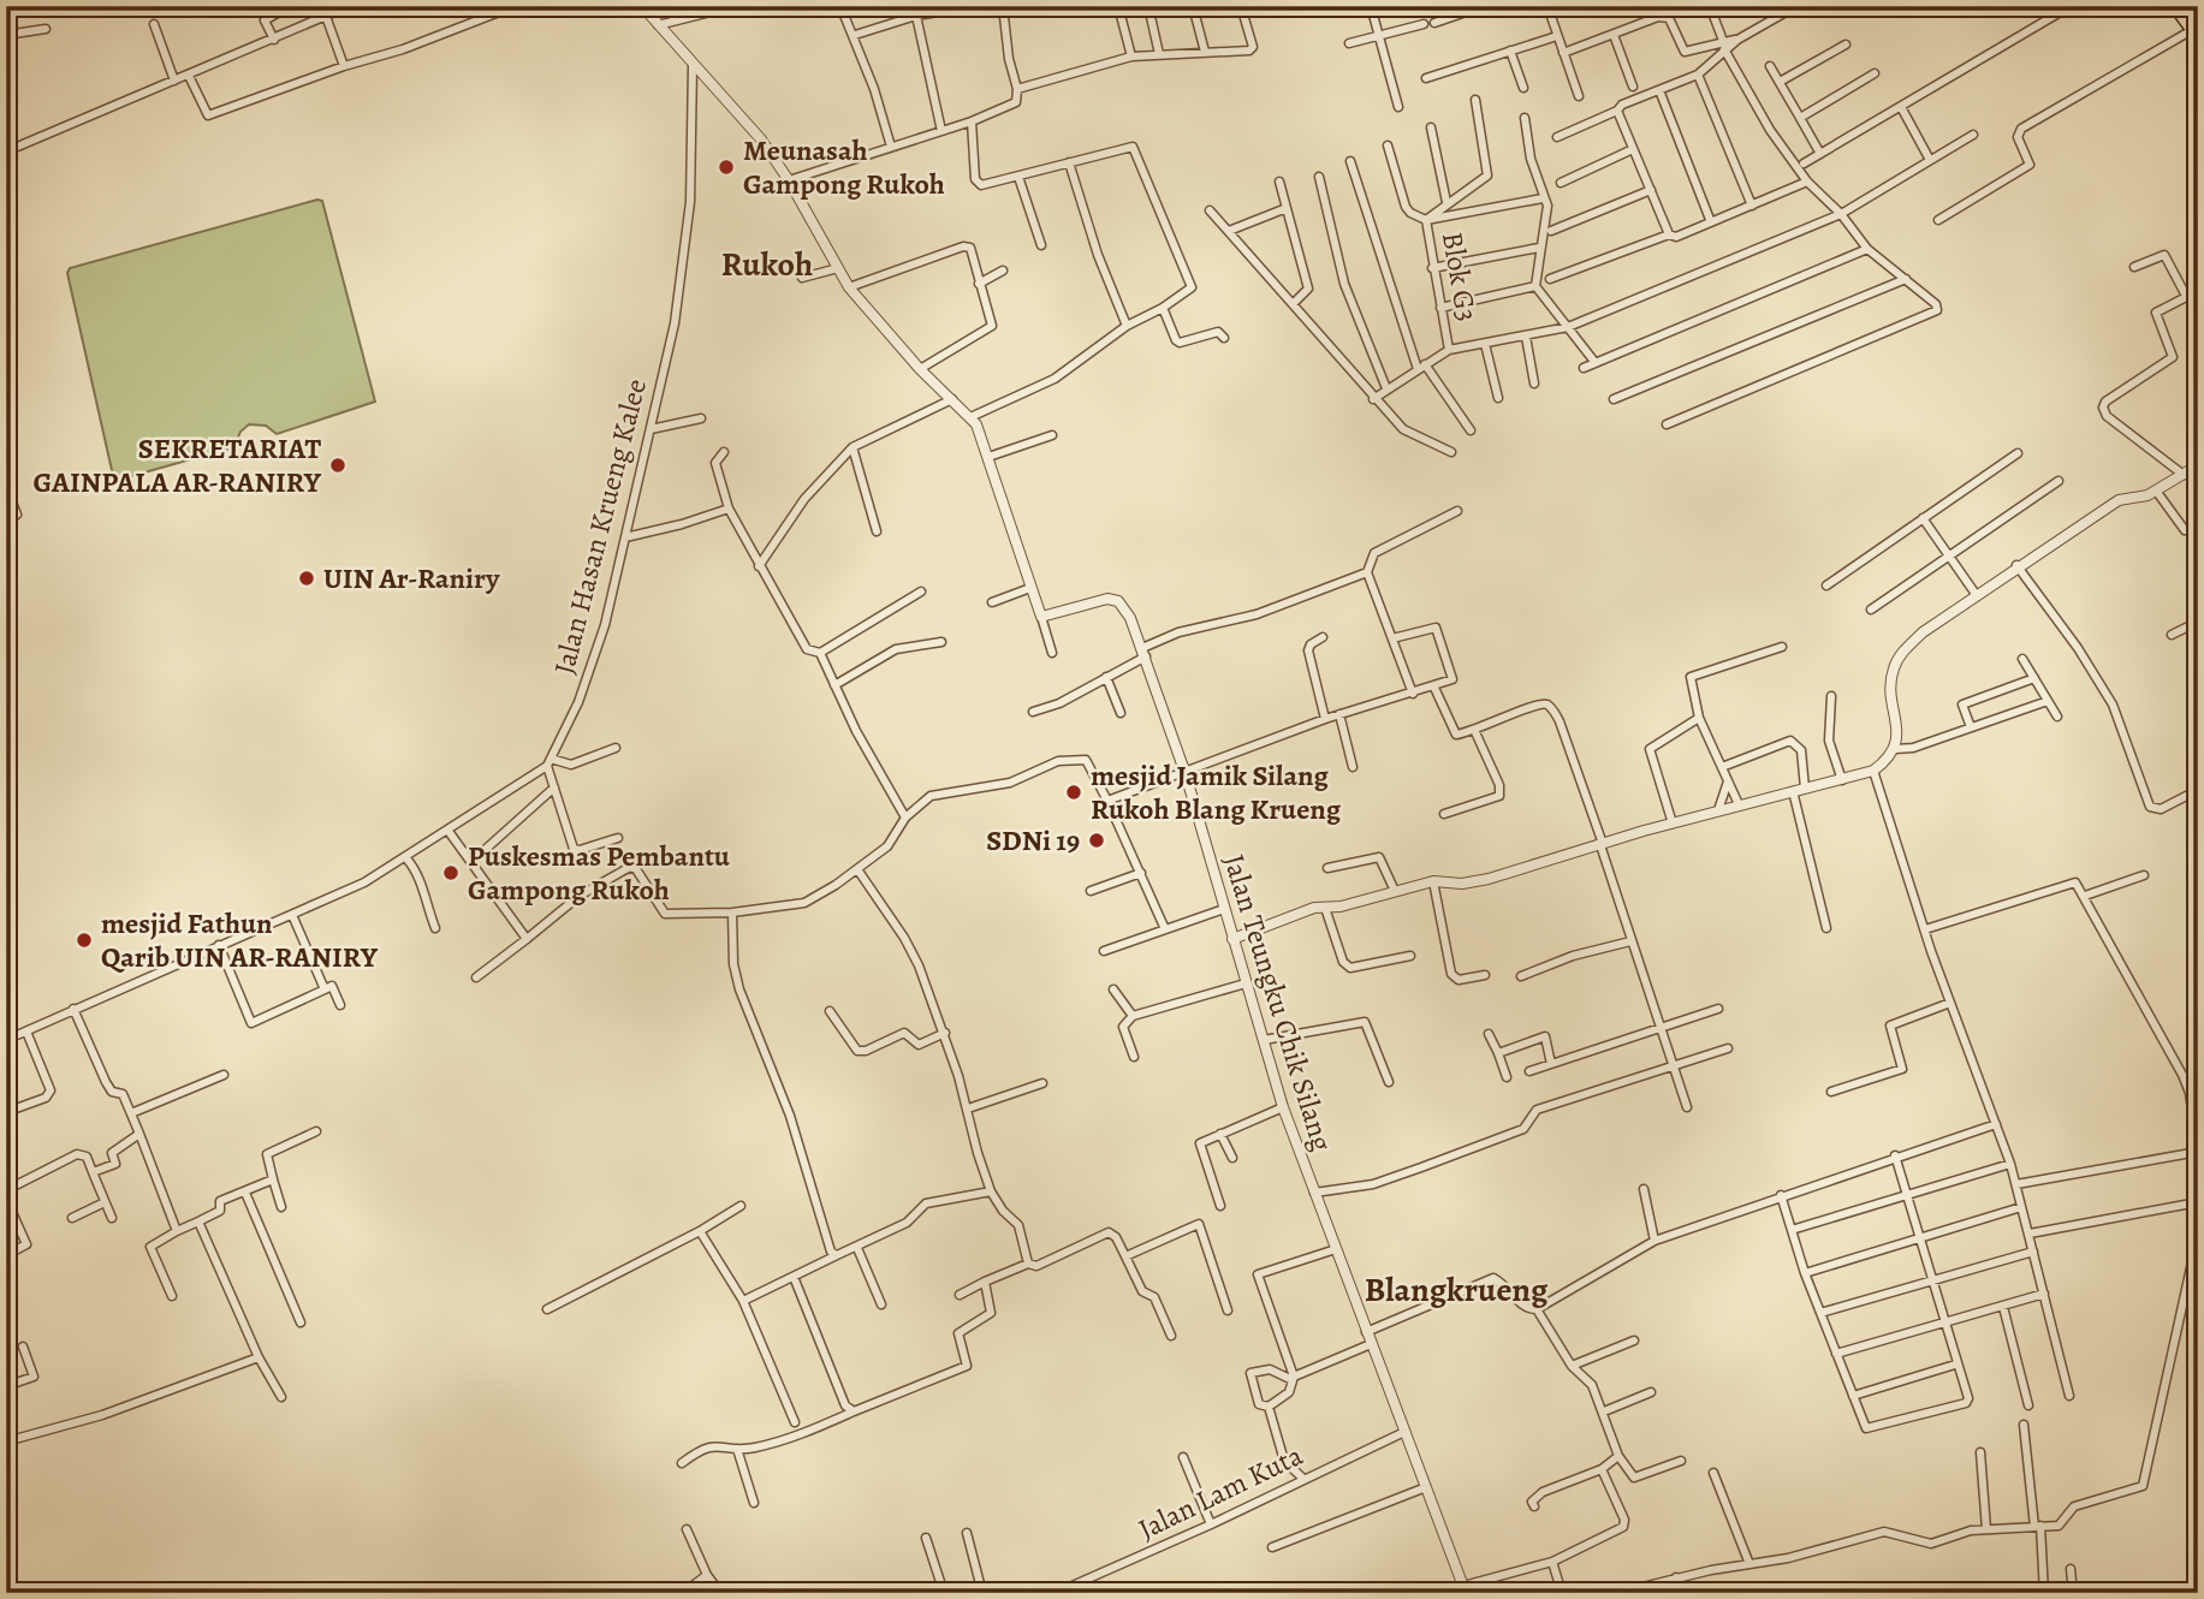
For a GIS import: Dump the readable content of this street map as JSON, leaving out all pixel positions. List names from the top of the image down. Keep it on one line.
{"streets":{"street":["Blok G3","Jalan Hasan Krueng Kalee","Jalan Teungku Chik Silang","Jalan Lam Kuta"]},"crossings":[["Jalan Teungku Chik Silang","Jalan Lam Kuta"]],"districts":["Rukoh","Blangkrueng"],"places":["Meunasah Gampong Rukoh","SEKRETARIAT GAINPALA AR-RANIRY","UIN Ar-Raniry","mesjid Jamik Silang Rukoh Blang Krueng","SDNi 19","Puskesmas Pembantu Gampong Rukoh","mesjid Fathun Qarib UIN AR-RANIRY"]}
